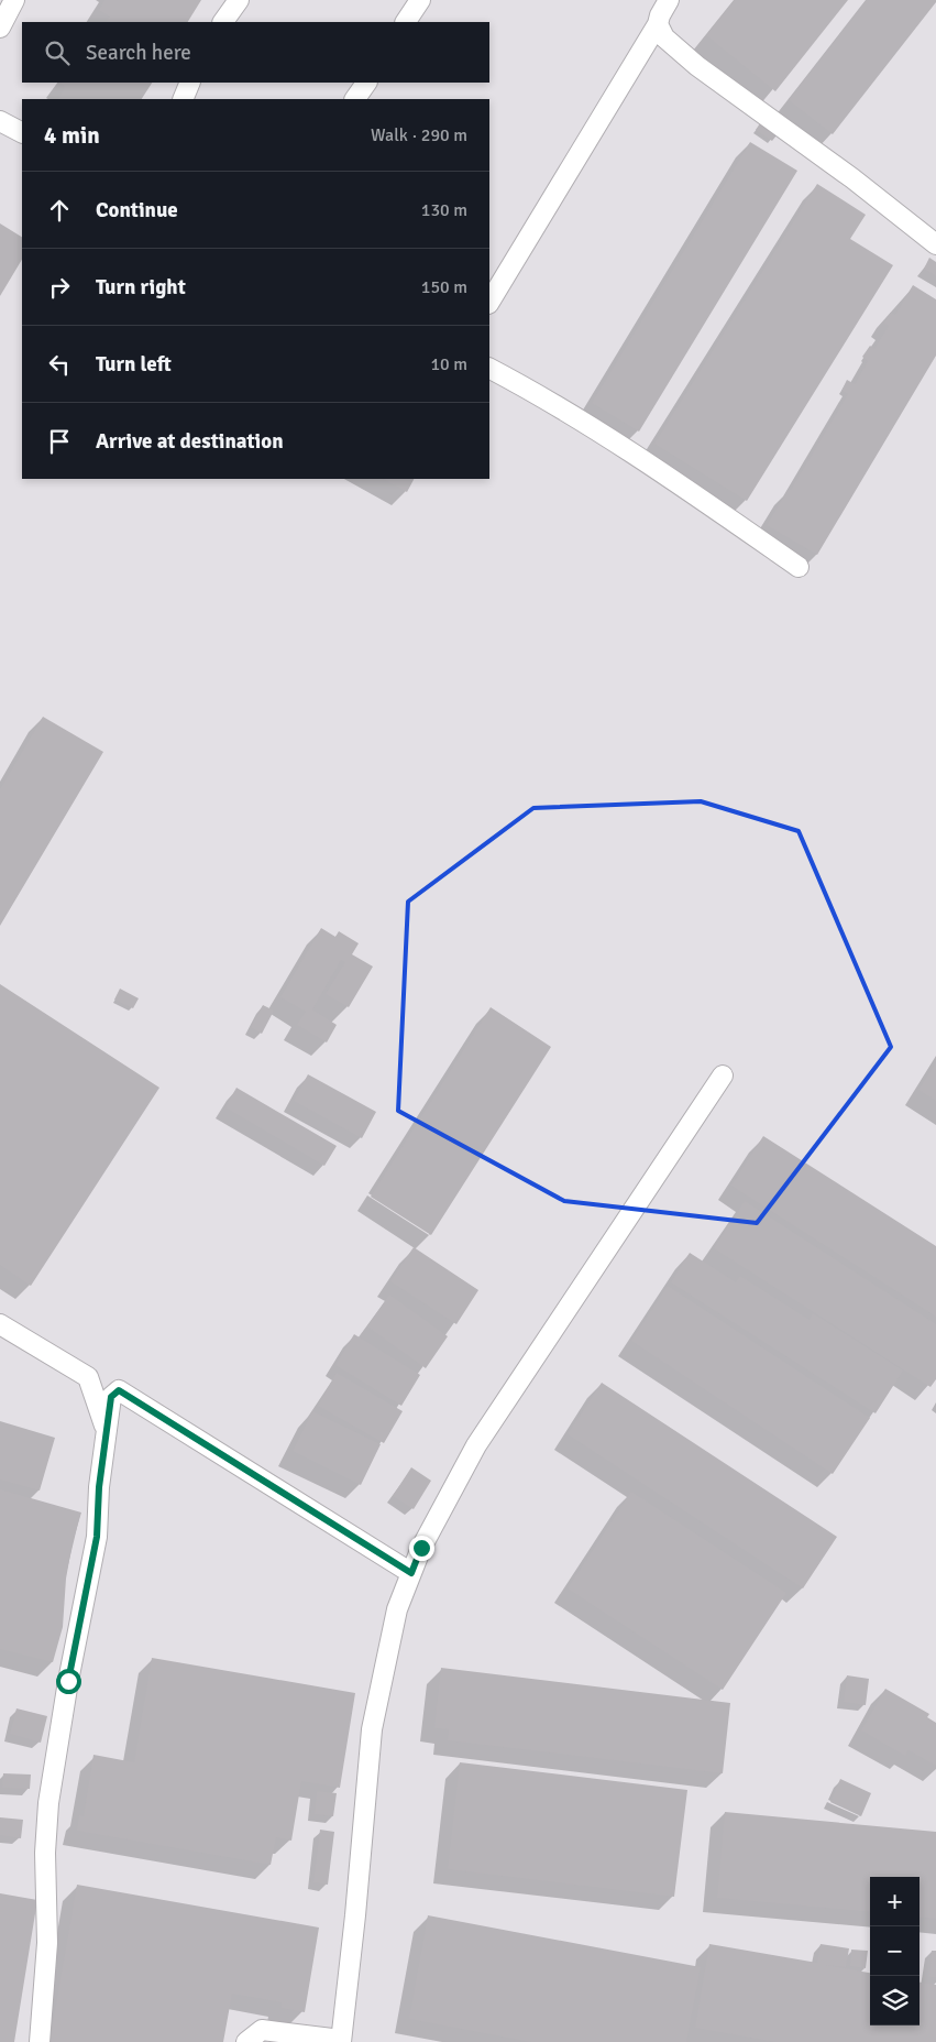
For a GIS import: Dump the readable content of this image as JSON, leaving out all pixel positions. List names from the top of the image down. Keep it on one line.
{"page":{"search":"Search here","heading":["4 min","Walk · 290 m"],"list":[["Continue","130 m"],["Turn right","150 m"],["Turn left","10 m"],"Arrive at destination"],"map_buttons":["+","−"]}}
